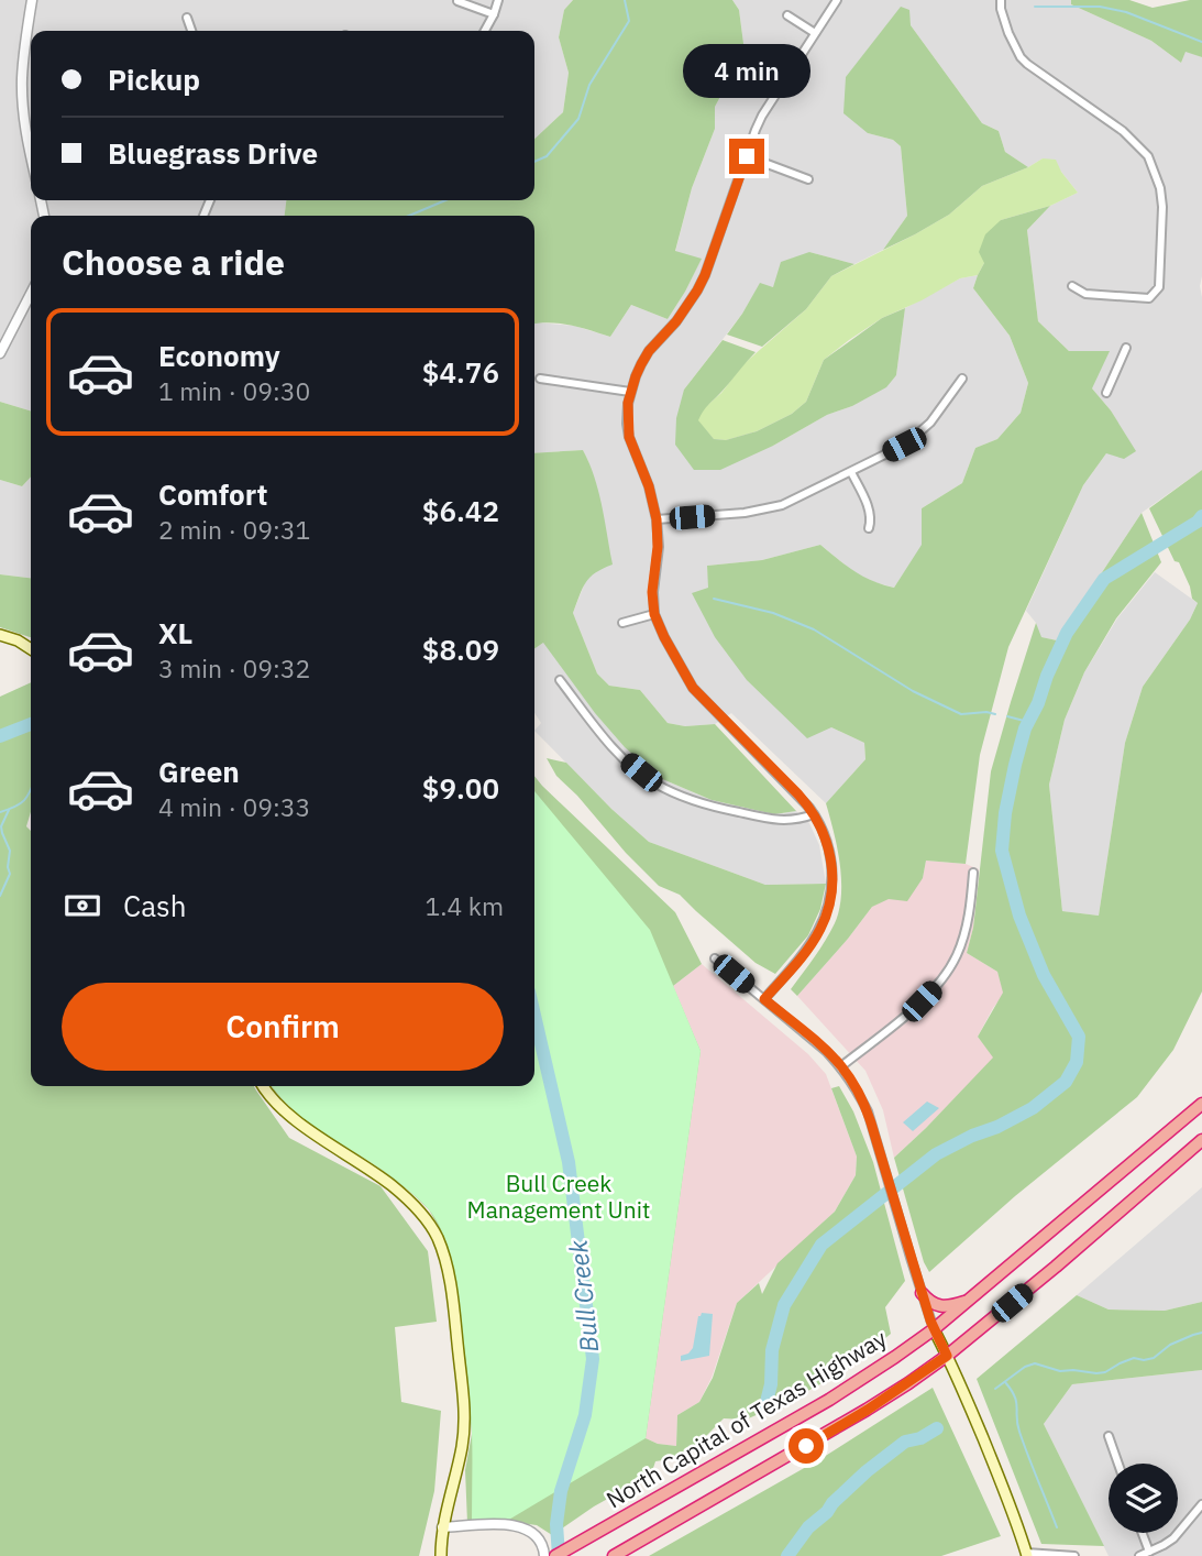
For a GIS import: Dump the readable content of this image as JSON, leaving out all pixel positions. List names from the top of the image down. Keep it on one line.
{"streets":{"highway":["North Capital of Texas Highway"]},"water":["Bull Creek"],"parks":["Bull Creek Management Unit"],"page":{"banner":["Pickup","Bluegrass Drive"],"bubble":"4 min","heading":"Choose a ride","list":[{"name":"Economy","note":"1 min · 09:30","value":"$4.76"},{"name":"Comfort","note":"2 min · 09:31","value":"$6.42"},{"name":"XL","note":"3 min · 09:32","value":"$8.09"},{"name":"Green","note":"4 min · 09:33","value":"$9.00"}],"pay":["Cash","1.4 km"],"buttons":"Confirm"}}
